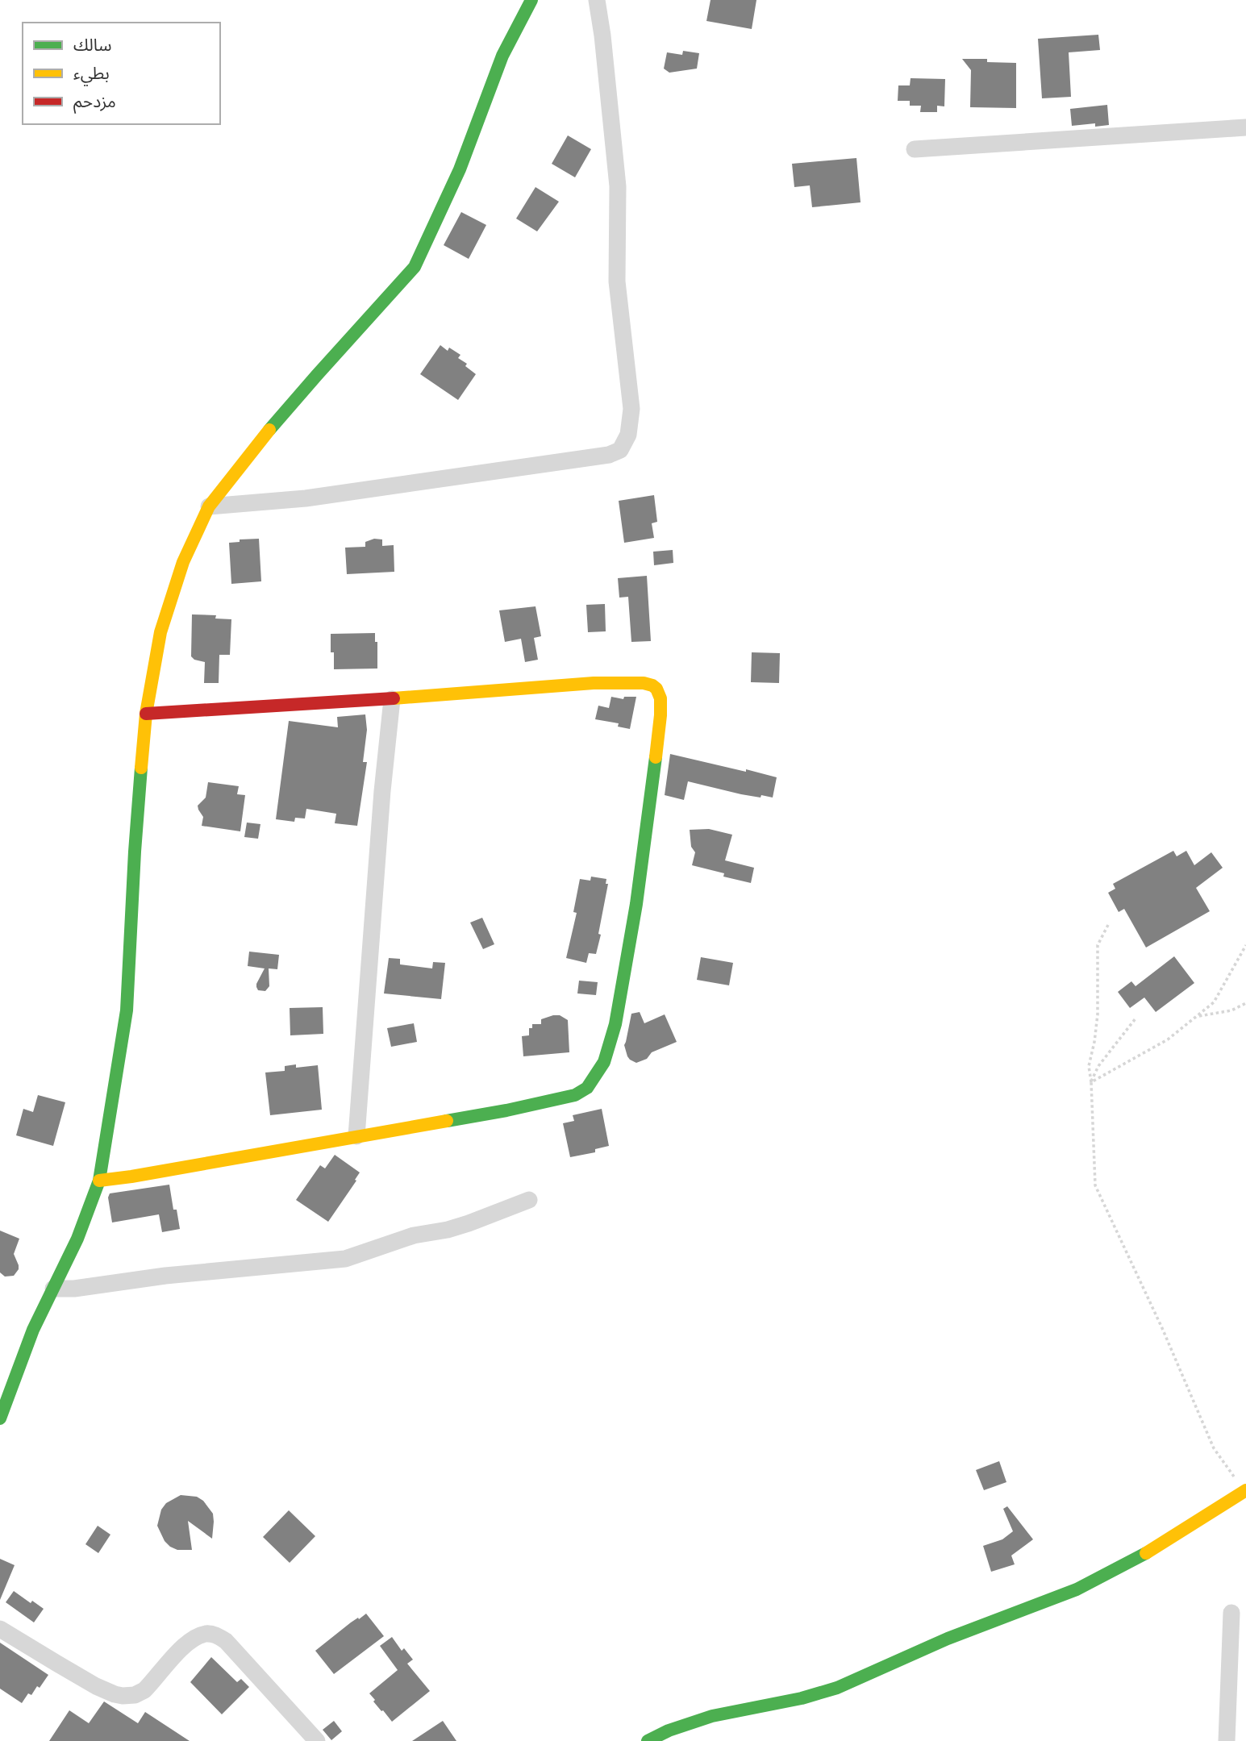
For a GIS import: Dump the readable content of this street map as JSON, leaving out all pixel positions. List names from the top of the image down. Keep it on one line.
{"legend":["سالك","بطيء","مزدحم"]}
